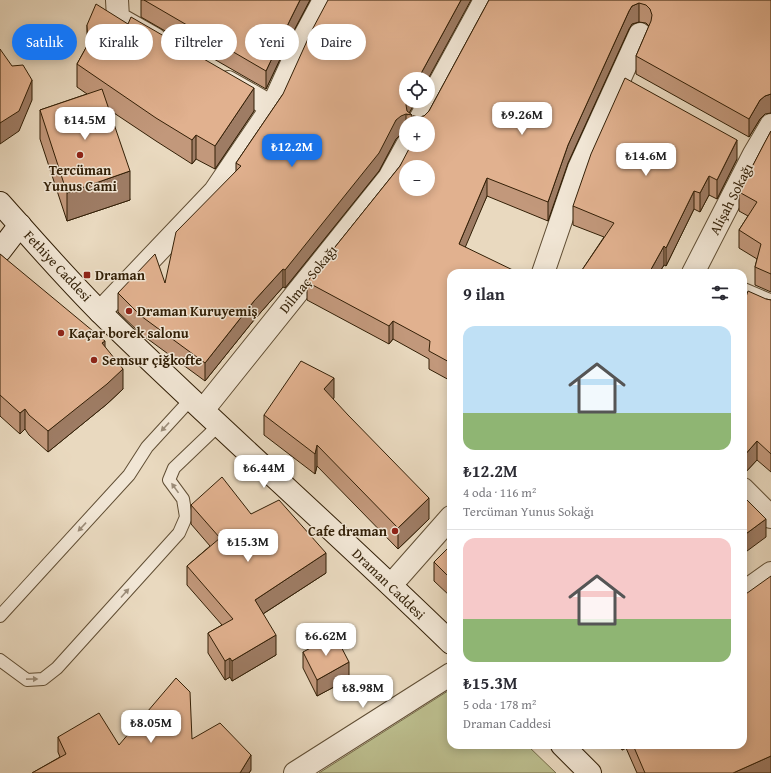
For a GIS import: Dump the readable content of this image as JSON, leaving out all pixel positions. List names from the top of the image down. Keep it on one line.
{"streets":{"street":["Alişah Sokağı","Fethiye Caddesi","Dilmaç Sokağı","Draman Caddesi"]},"crossings":[["Fethiye Caddesi","Draman Caddesi"],["Dilmaç Sokağı","Draman Caddesi"]],"places":{"other":["Tercüman Yunus Cami","Draman Kuruyemiş","Kaçar borek salonu","Semsur çiğkofte","Cafe draman"],"transit":["Draman"]},"page":{"chip":["Satılık","Kiralık","Filtreler","Yeni","Daire"],"map_buttons":["+","−"],"price":["₺9.26M","₺14.5M","₺12.2M","₺14.6M","₺6.44M","₺15.3M","₺6.62M","₺8.98M","₺8.05M"],"heading":"9 ilan","list":[{"name":"₺12.2M","note":"4 oda · 116 m² · Tercüman Yunus Sokağı"},{"name":"₺15.3M","note":"5 oda · 178 m² · Draman Caddesi"}]}}
